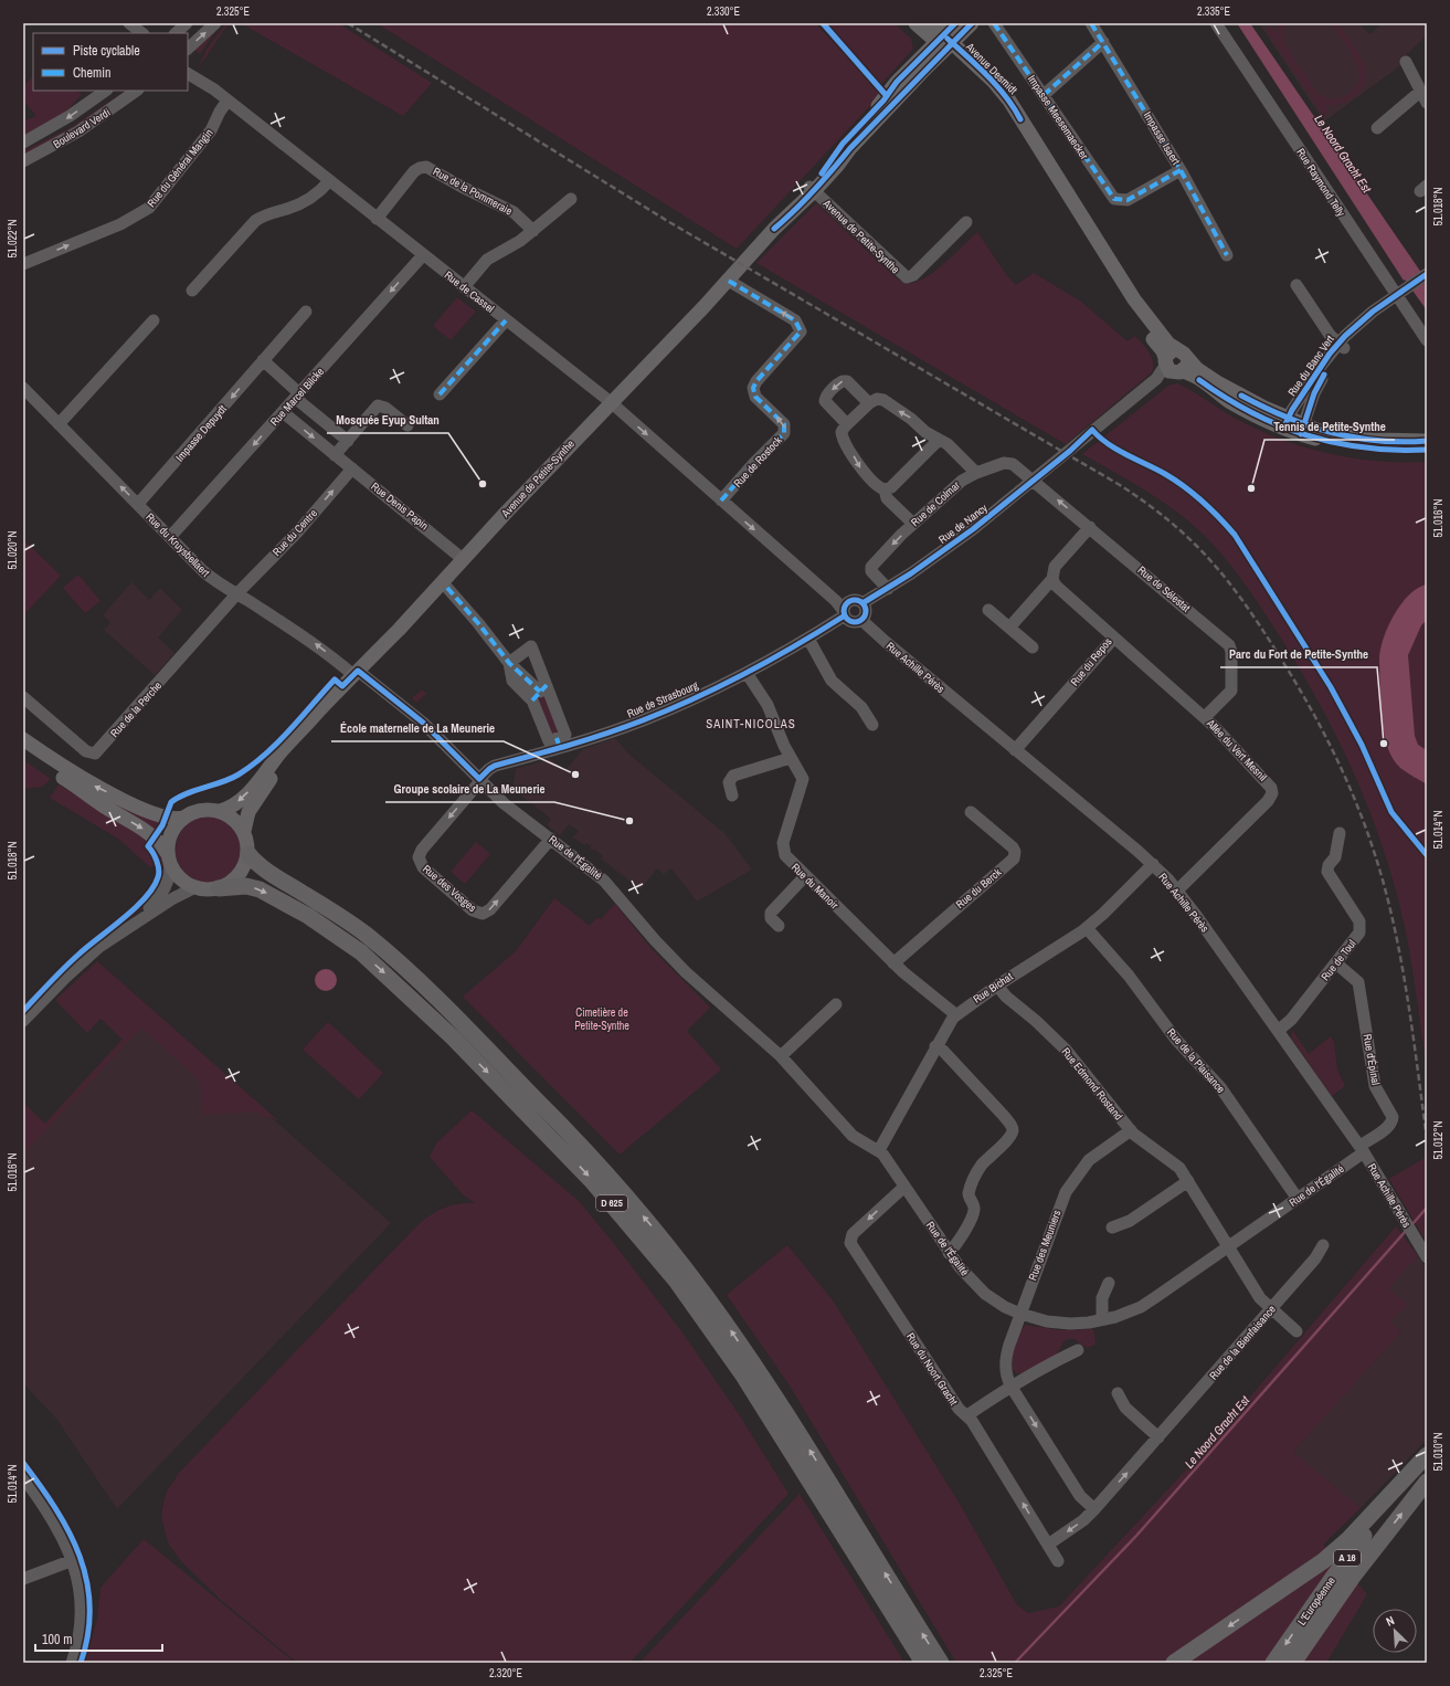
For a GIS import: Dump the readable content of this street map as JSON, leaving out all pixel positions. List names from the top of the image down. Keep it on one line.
{"streets":{"highway":["D 625","A 16","L'Européenne"],"main road":["Avenue Desmidt","Avenue de Petite-Synthe"],"street":["Impasse Meesemaecker","Boulevard Verdi","Impasse Isaert","Rue du Général Mangin","Rue Raymond Telly","Rue de la Pommeraie","Rue de Cassel","Rue du Banc Vert","Rue Marcel Bilcke","Impasse Depuydt","Rue de Rostock","Rue de Colmar","Rue Denis Papin","Rue de Nancy","Rue du Centre","Rue du Kruysbellaert","Rue de Sélestat","Rue du Repos","Rue Achille Pérès","Rue de Strasbourg","Rue de la Perche","Allée du Vert Mesnil","Rue de l'Égalité","Rue du Manoir","Rue des Vosges","Rue du Berck","Rue de Toul","Rue Bichat","Rue d'Épinal","Rue de la Plaisance","Rue Edmond Rostand","Rue des Meuniers","Rue de la Bienfaisance","Rue du Noort Gracht"]},"crossings":[["Avenue Desmidt","Avenue de Petite-Synthe"],["Avenue Desmidt","Rue de Nancy"],["Impasse Meesemaecker","Impasse Isaert"],["Rue du Général Mangin","Rue de Cassel"],["Rue Raymond Telly","Rue du Banc Vert"],["Rue de la Pommeraie","Rue de Cassel"],["Avenue de Petite-Synthe","Rue de Cassel"],["Avenue de Petite-Synthe","Rue de Rostock"],["Avenue de Petite-Synthe","Rue Denis Papin"],["Avenue de Petite-Synthe","Rue du Kruysbellaert"],["Avenue de Petite-Synthe","Rue de l'Égalité"],["Avenue de Petite-Synthe","D 625"],["Rue de Cassel","Rue Marcel Bilcke"],["Rue Marcel Bilcke","Rue Denis Papin"],["Rue Marcel Bilcke","Rue du Kruysbellaert"],["Impasse Depuydt","Rue du Kruysbellaert"],["Rue de Colmar","Rue de Nancy"],["Rue de Colmar","Rue de Sélestat"],["Rue Denis Papin","Rue du Centre"],["Rue de Nancy","Rue de Sélestat"],["Rue de Nancy","Rue Achille Pérès"],["Rue de Nancy","Rue de Strasbourg"],["Rue du Centre","Rue du Kruysbellaert"],["Rue du Centre","Rue de la Perche"],["Rue du Kruysbellaert","Rue de la Perche"],["Rue du Kruysbellaert","Rue de l'Égalité"],["Rue de Sélestat","Allée du Vert Mesnil"],["Rue du Repos","Rue Achille Pérès"],["Rue du Repos","Allée du Vert Mesnil"],["Rue Achille Pérès","Rue de Strasbourg"],["Rue Achille Pérès","Allée du Vert Mesnil"],["Rue Achille Pérès","Rue de l'Égalité"],["Rue Achille Pérès","Rue de Toul"],["Rue Achille Pérès","Rue Bichat"],["Rue Achille Pérès","Rue d'Épinal"],["Rue de Strasbourg","Rue de l'Égalité"],["Rue de Strasbourg","Rue du Manoir"],["Rue de Strasbourg","Rue des Vosges"],["Rue de l'Égalité","Rue des Vosges"],["Rue de l'Égalité","Rue Bichat"],["Rue de l'Égalité","Rue d'Épinal"],["Rue de l'Égalité","Rue de la Plaisance"],["Rue de l'Égalité","Rue Edmond Rostand"],["Rue de l'Égalité","Rue des Meuniers"],["Rue de l'Égalité","Rue du Noort Gracht"],["Rue du Manoir","Rue du Berck"],["Rue du Manoir","Rue Bichat"],["Rue de Toul","Rue d'Épinal"],["Rue Bichat","Rue de la Plaisance"],["Rue Bichat","Rue Edmond Rostand"],["Rue Edmond Rostand","Rue des Meuniers"],["Rue Edmond Rostand","Rue de la Bienfaisance"],["Rue des Meuniers","Rue de la Bienfaisance"],["Rue de la Bienfaisance","Rue du Noort Gracht"]],"one_way":["Rue Marcel Bilcke","Impasse Depuydt","Rue du Centre","Rue du Kruysbellaert"],"districts":["SAINT-NICOLAS"],"water":["Le Noord Gracht Est"],"parks":["Cimetière de Petite-Synthe"],"places":["Mosquée Eyup Sultan","Tennis de Petite-Synthe","Parc du Fort de Petite-Synthe","École maternelle de La Meunerie","Groupe scolaire de La Meunerie"],"legend":["Piste cyclable","Chemin"],"scale_bar":"100 m","north":"top left","coordinates":["2.325°E","2.330°E","2.335°E","51.018°N","51.022°N","51.016°N","51.020°N","51.014°N","51.012°N","51.010°N","2.320°E"]}
